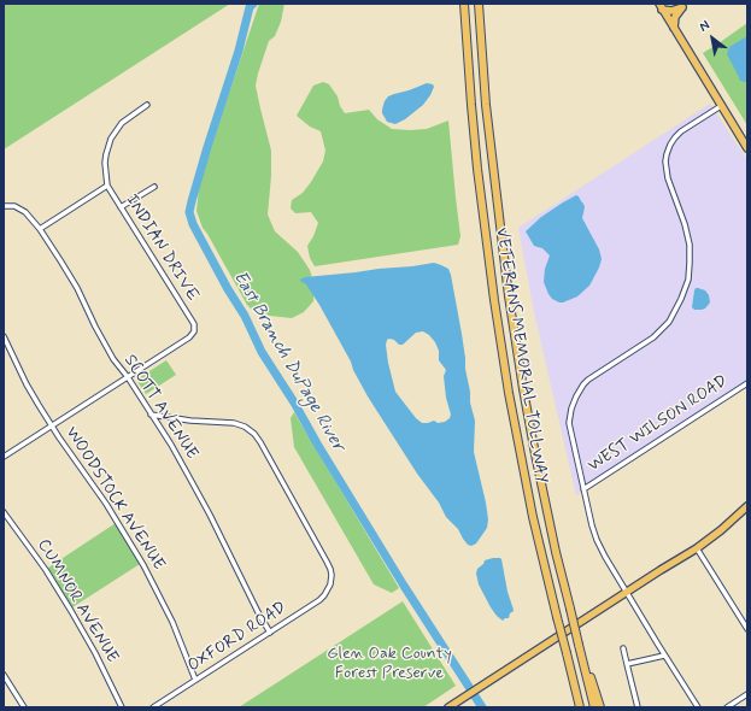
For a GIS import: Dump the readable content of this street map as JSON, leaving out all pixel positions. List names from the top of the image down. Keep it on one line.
{"streets":{"highway":["VETERANS MEMORIAL TOLLWAY"],"street":["INDIAN DRIVE","SCOTT AVENUE","WEST WILSON ROAD","WOODSTOCK AVENUE","CUMNOR AVENUE","OXFORD ROAD"]},"crossings":[["INDIAN DRIVE","SCOTT AVENUE"],["SCOTT AVENUE","OXFORD ROAD"],["WOODSTOCK AVENUE","OXFORD ROAD"]],"water":["East Branch DuPage River"],"parks":["Glen Oak County Forest Preserve"],"north":"top left"}
